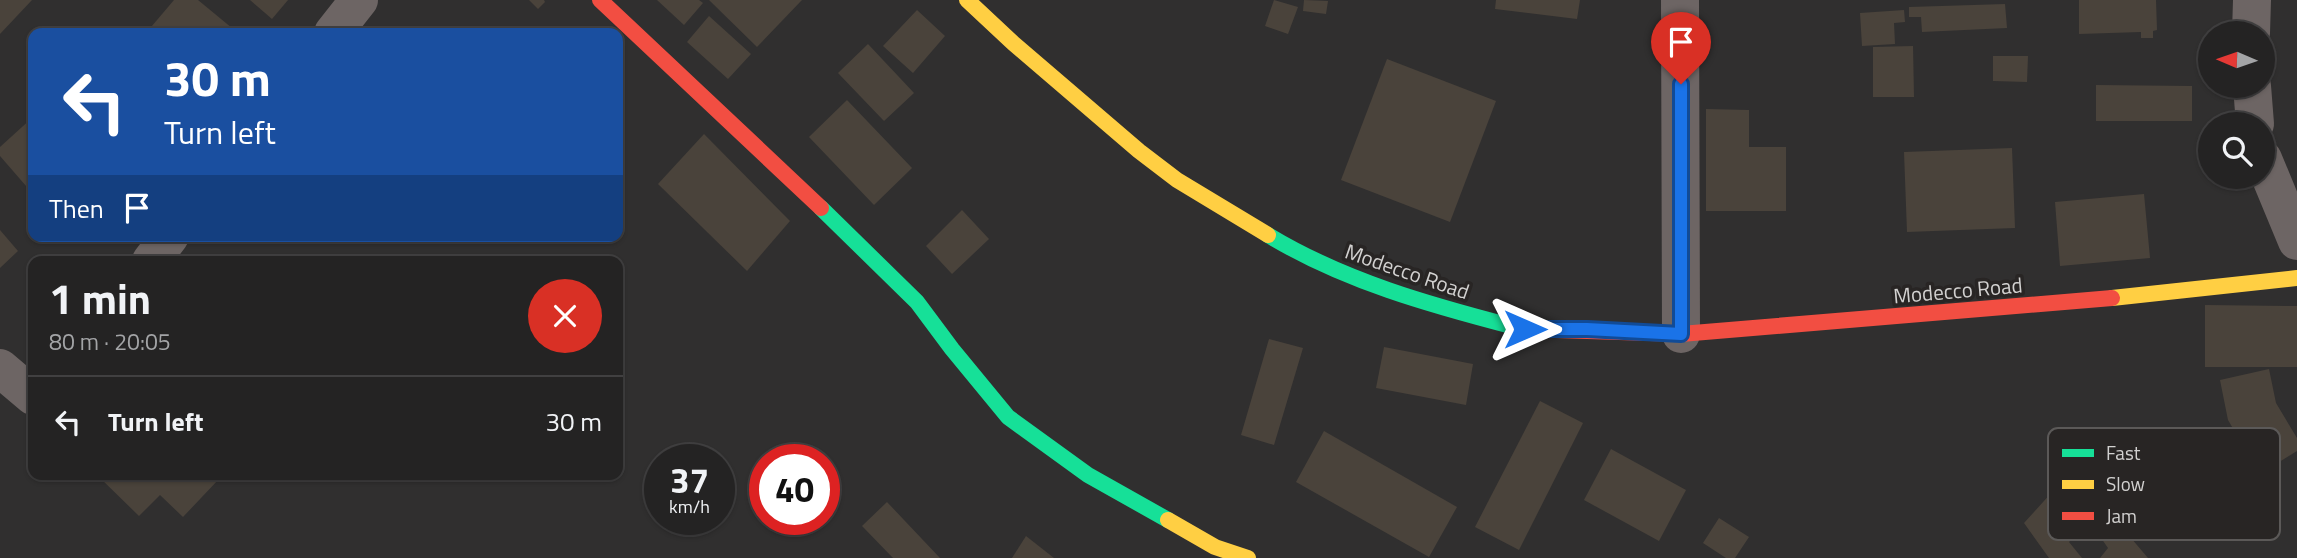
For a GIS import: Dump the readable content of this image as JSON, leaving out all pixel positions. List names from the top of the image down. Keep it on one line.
{"streets":{"street":["Modecco Road"]},"legend":["Fast","Slow","Jam"],"north":"left","page":{"turn":["30 m","Turn left"],"then":"Then","heading":["1 min","80 m · 20:05"],"list":[{"name":"Turn left","value":"30 m"}],"speed":"37 km/h","limit":"40"}}
